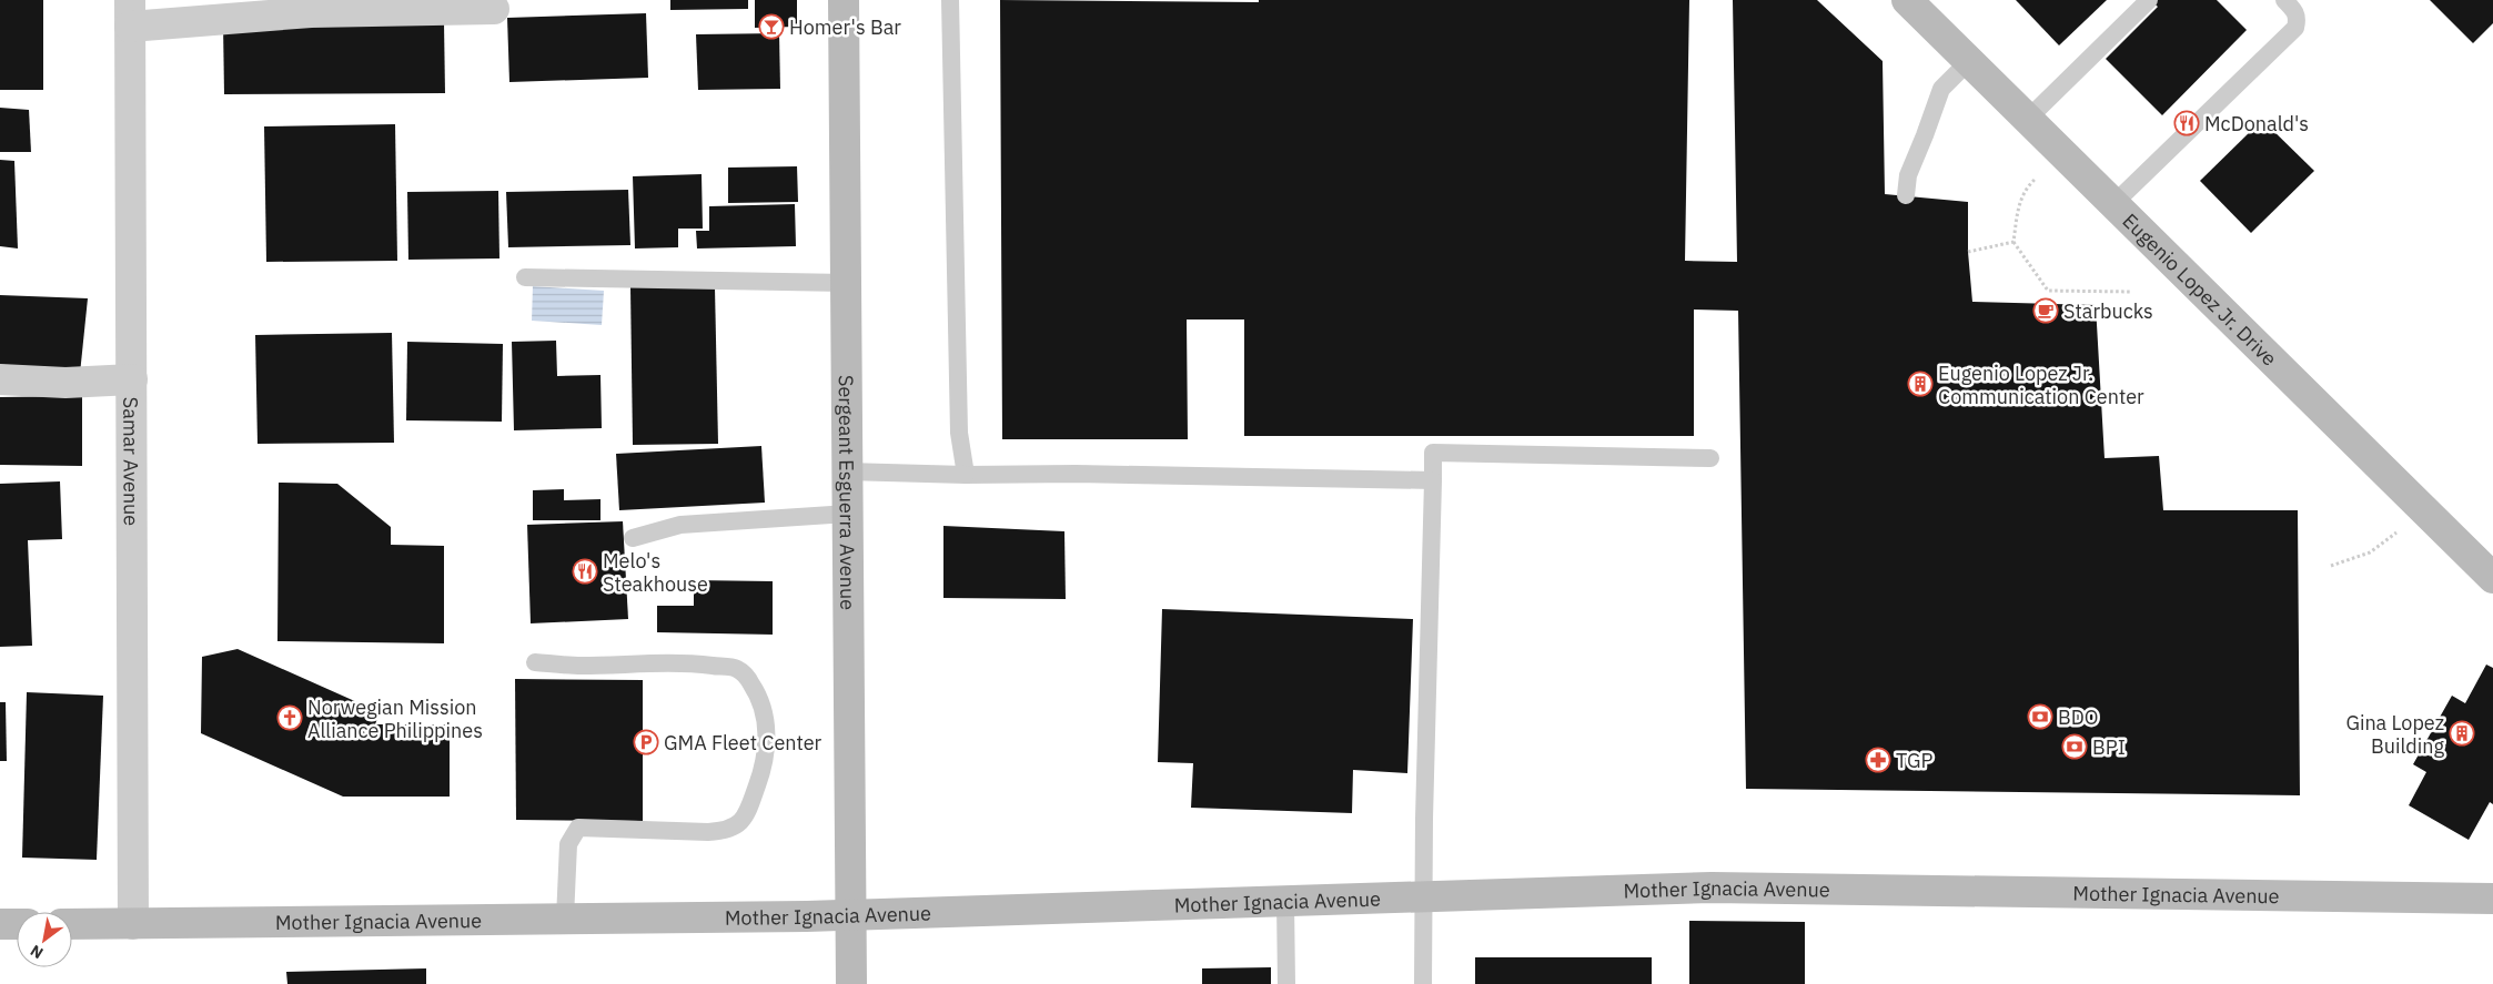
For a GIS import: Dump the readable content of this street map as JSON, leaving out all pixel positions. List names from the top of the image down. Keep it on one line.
{"streets":{"street":["Eugenio Lopez Jr. Drive","Samar Avenue","Sergeant Esguerra Avenue","Mother Ignacia Avenue"]},"crossings":[["Samar Avenue","Mother Ignacia Avenue"],["Sergeant Esguerra Avenue","Mother Ignacia Avenue"]],"places":{"bar":["Homer's Bar"],"restaurant":["McDonald's","Melo's Steakhouse"],"cafe":["Starbucks"],"building":["Eugenio Lopez Jr. Communication Center","Gina Lopez Building"],"bank":["BDO","BPI"],"church":["Norwegian Mission Alliance Philippines"],"parking":["GMA Fleet Center"],"pharmacy":["TGP"]},"north":"bottom left"}
